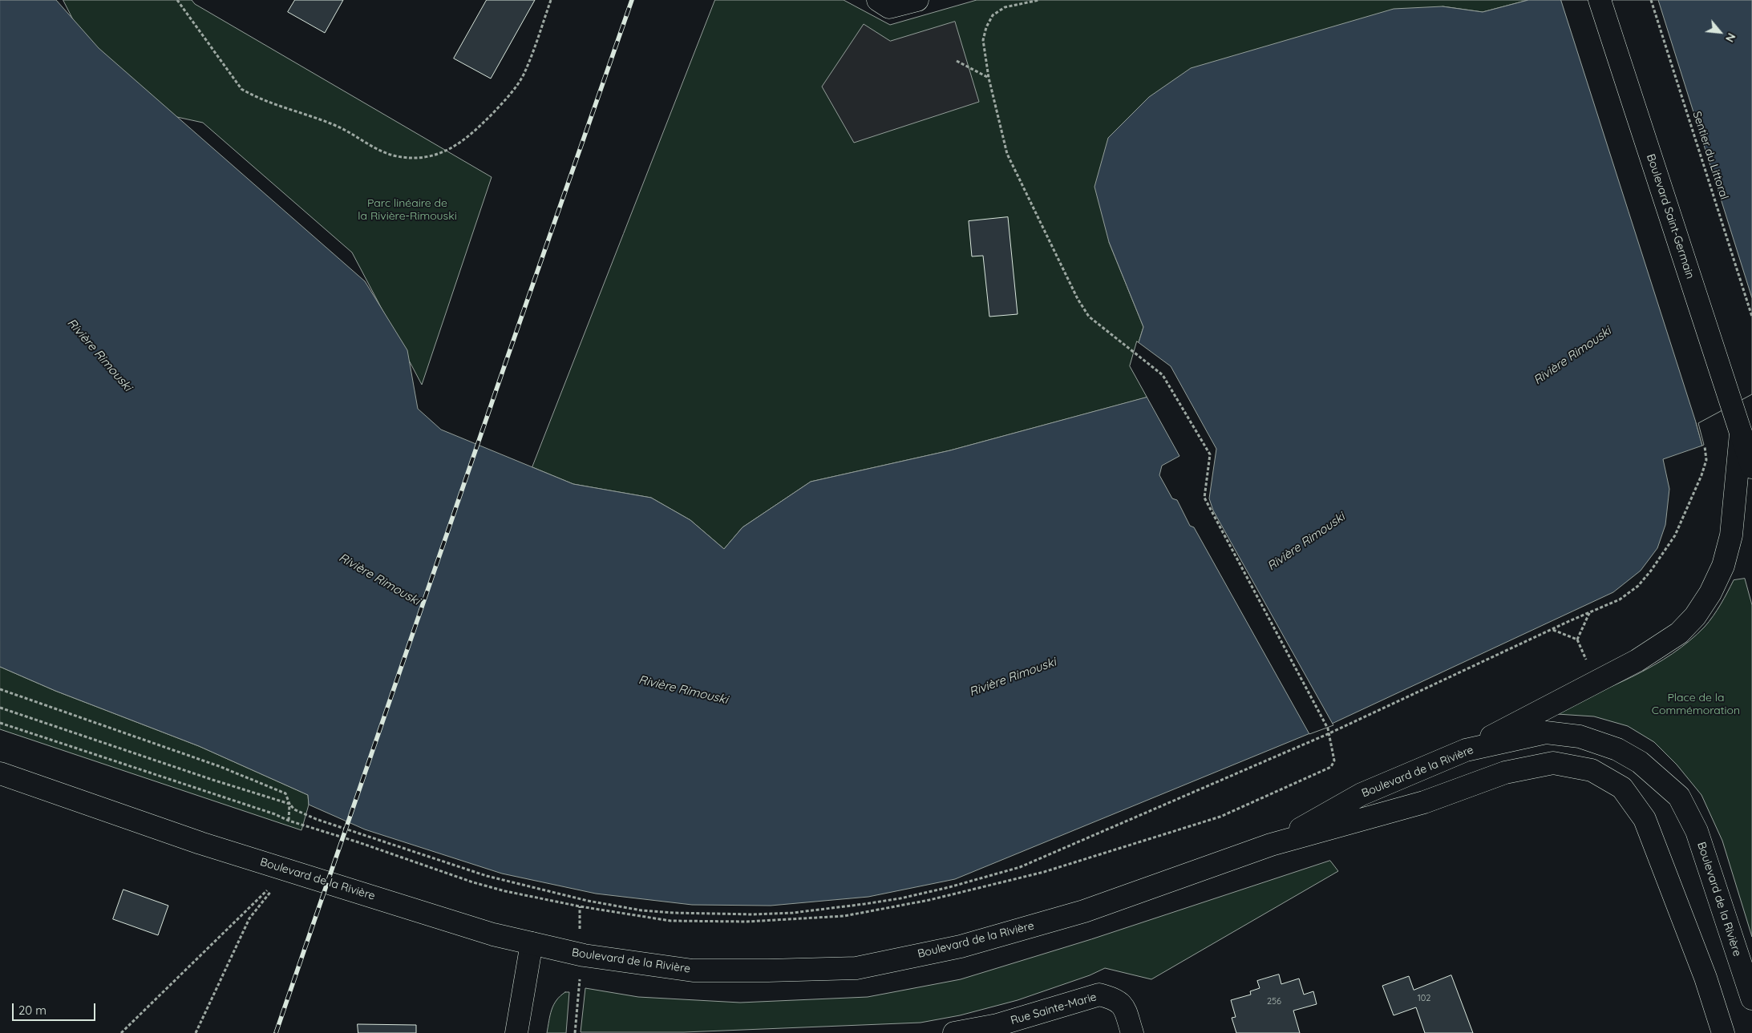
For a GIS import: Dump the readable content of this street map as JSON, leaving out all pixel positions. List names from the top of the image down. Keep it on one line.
{"streets":{"main road":["Boulevard Saint-Germain","Boulevard de la Rivière","Rue Sainte-Marie"],"path":["Sentier du Littoral"]},"water":["Rivière Rimouski"],"parks":["Parc linéaire de la Rivière-Rimouski","Place de la Commémoration"],"house_numbers":["102","256"],"scale_bar":"20 m","north":"bottom right"}
